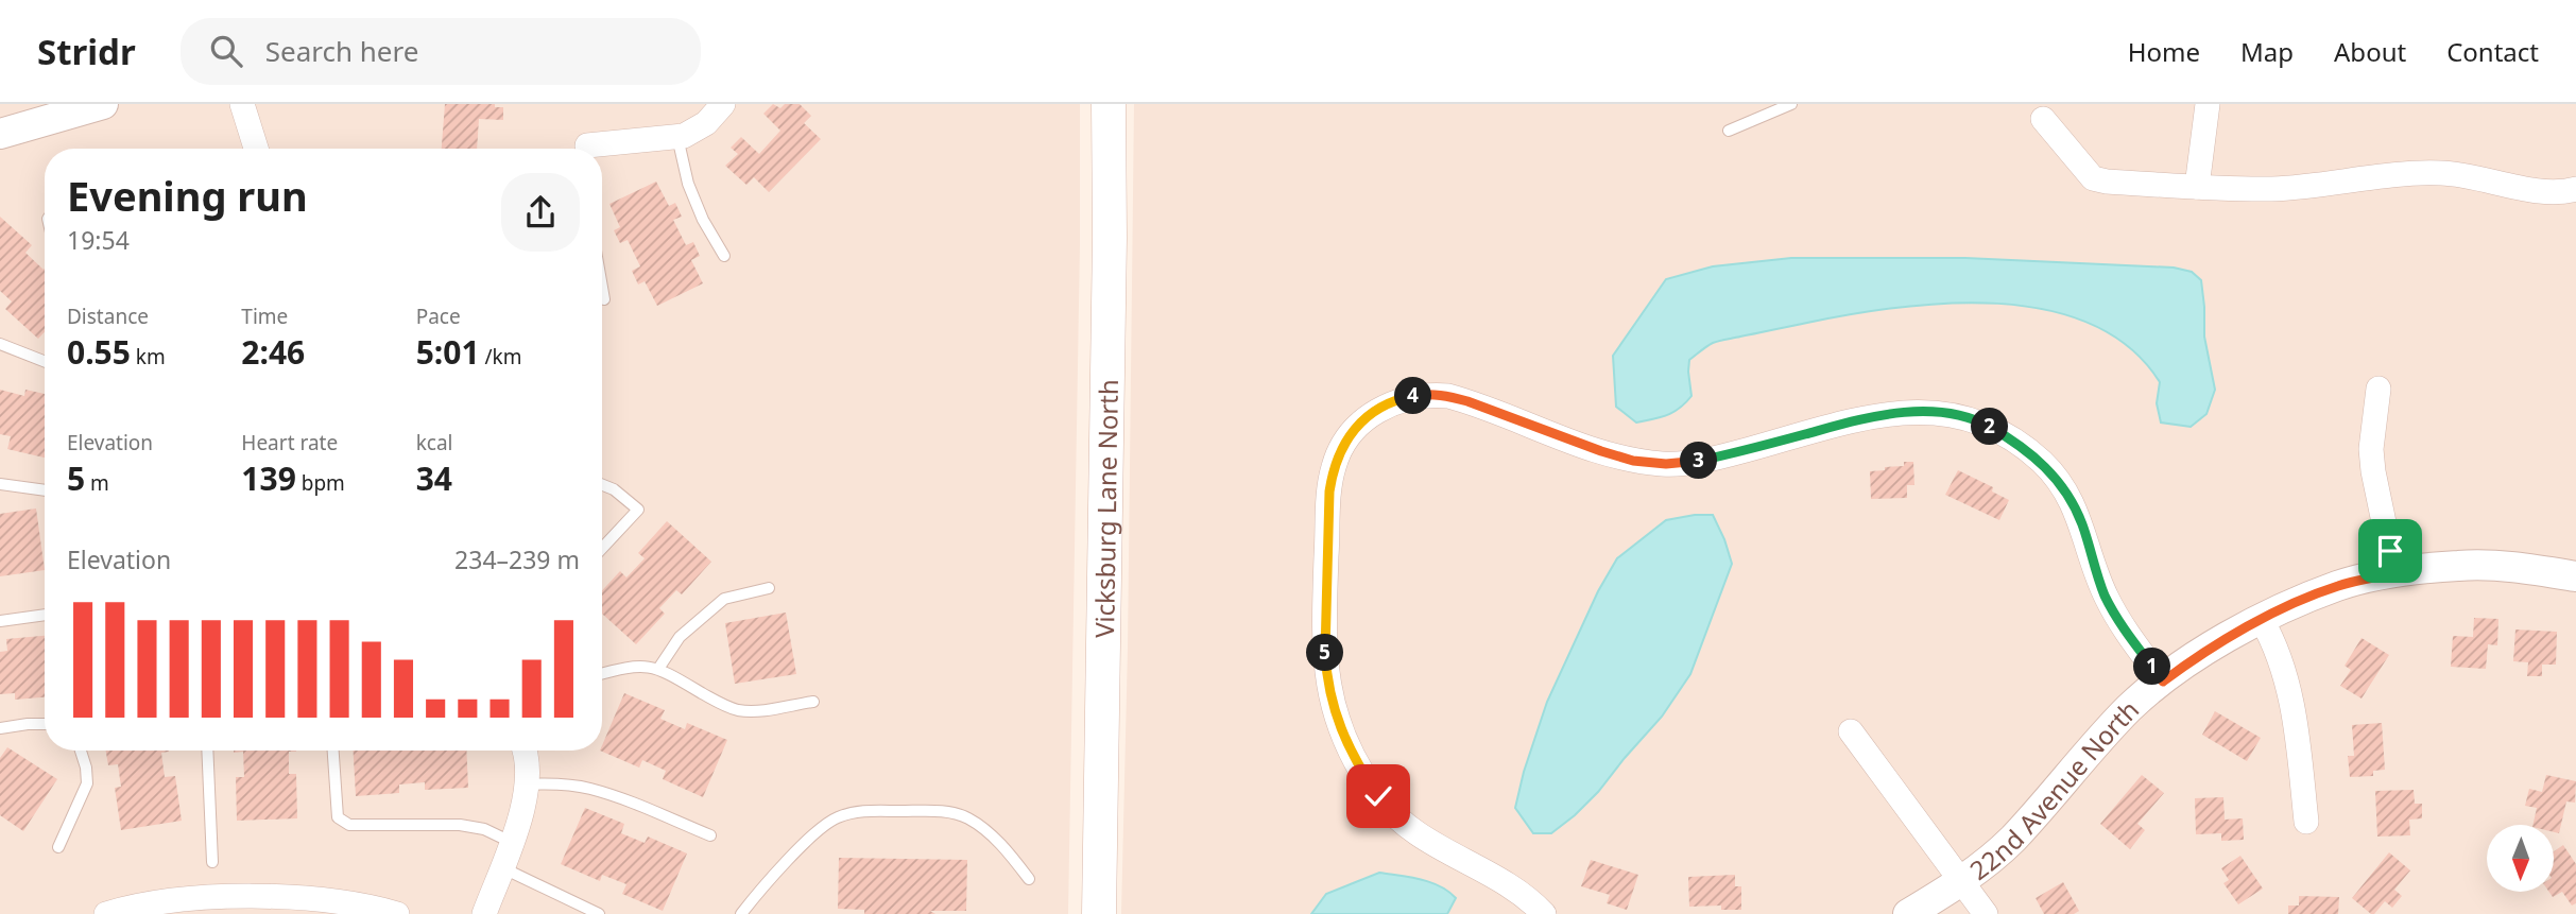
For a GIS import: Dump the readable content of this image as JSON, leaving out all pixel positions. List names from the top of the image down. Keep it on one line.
{"streets":{"main road":["Vicksburg Lane North"],"street":["22nd Avenue North"]},"north":"bottom","page":{"header":"Stridr","search":"Search here","nav":["Home","Map","About","Contact"],"heading":["Evening run","19:54"],"stats":[["Distance","0.55 km"],["Time","2:46"],["Pace","5:01 /km"],["Elevation","5 m"],["Heart rate","139 bpm"],["kcal","34"]],"pins":["4","2","3","5","1"],"chart":["Elevation","234–239 m"]}}
